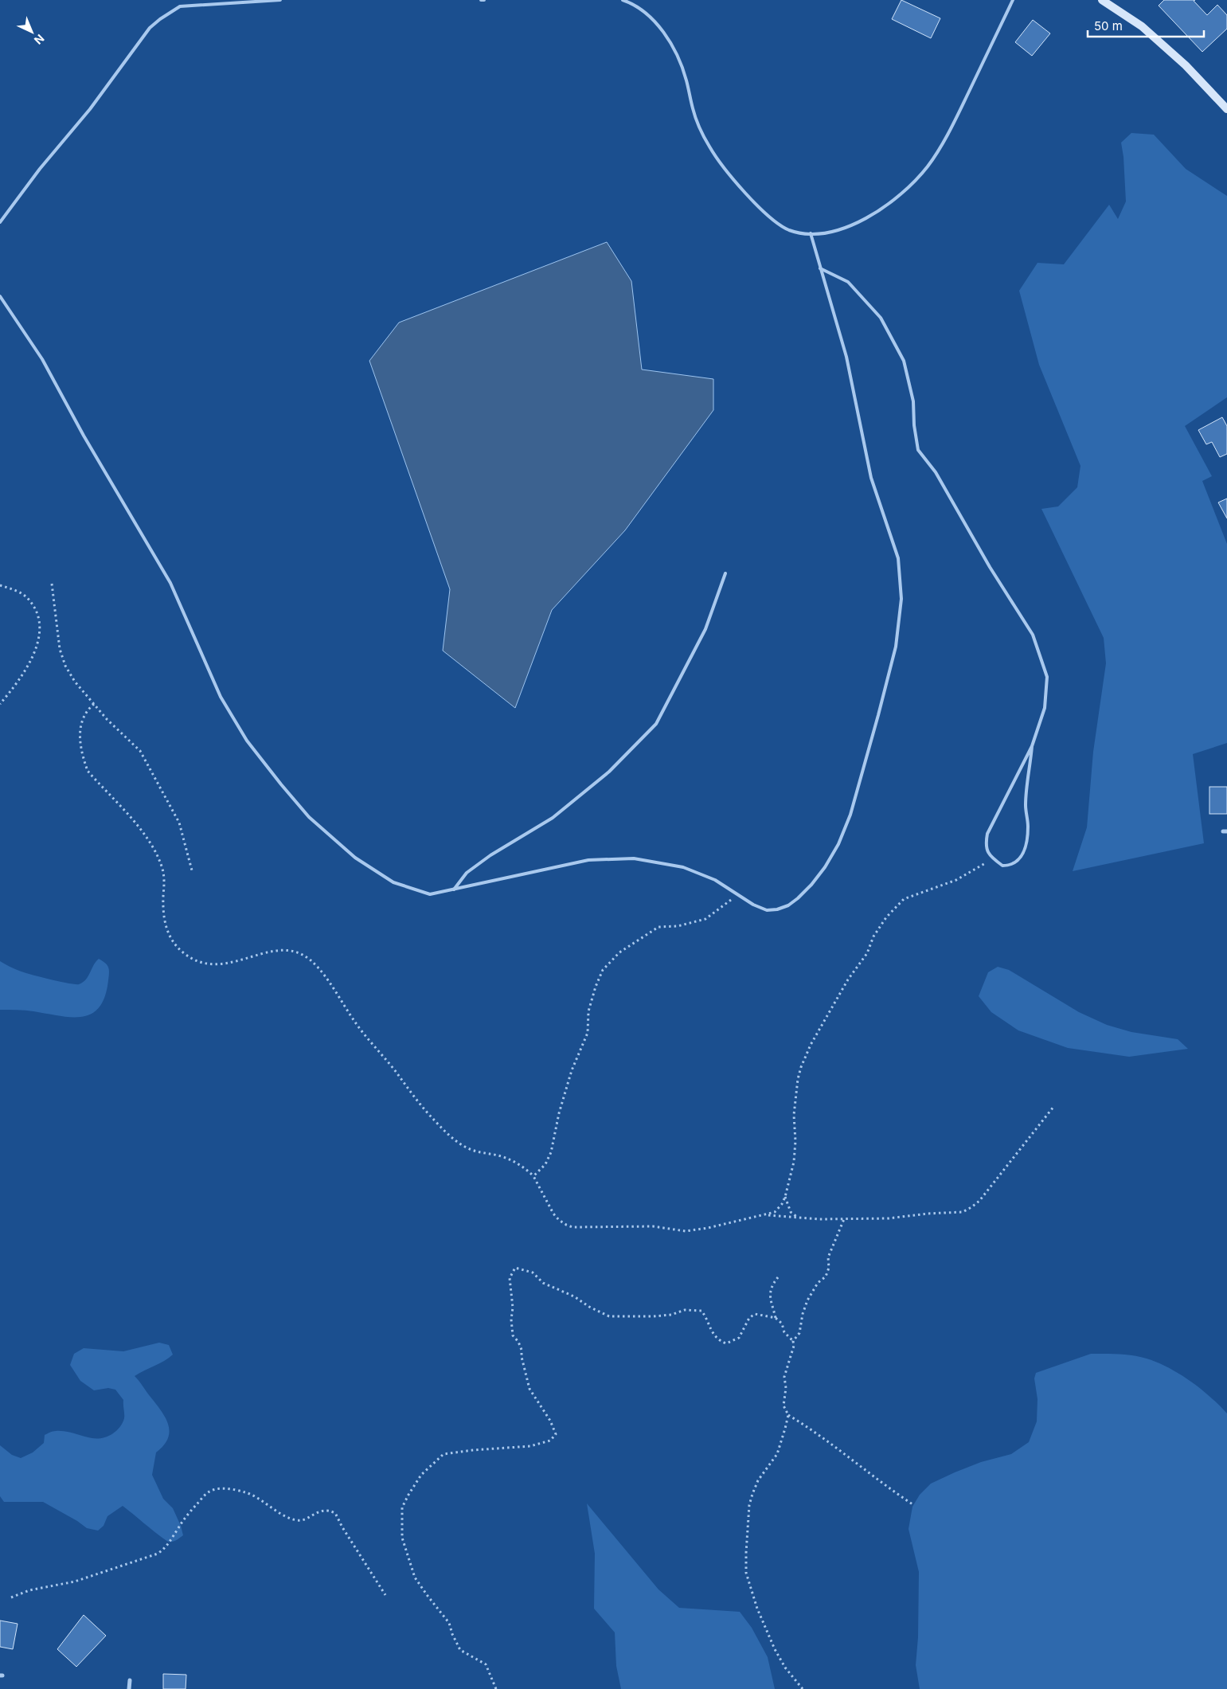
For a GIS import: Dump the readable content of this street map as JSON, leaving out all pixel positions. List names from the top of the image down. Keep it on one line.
{"scale_bar":"50 m","north":"bottom right"}
